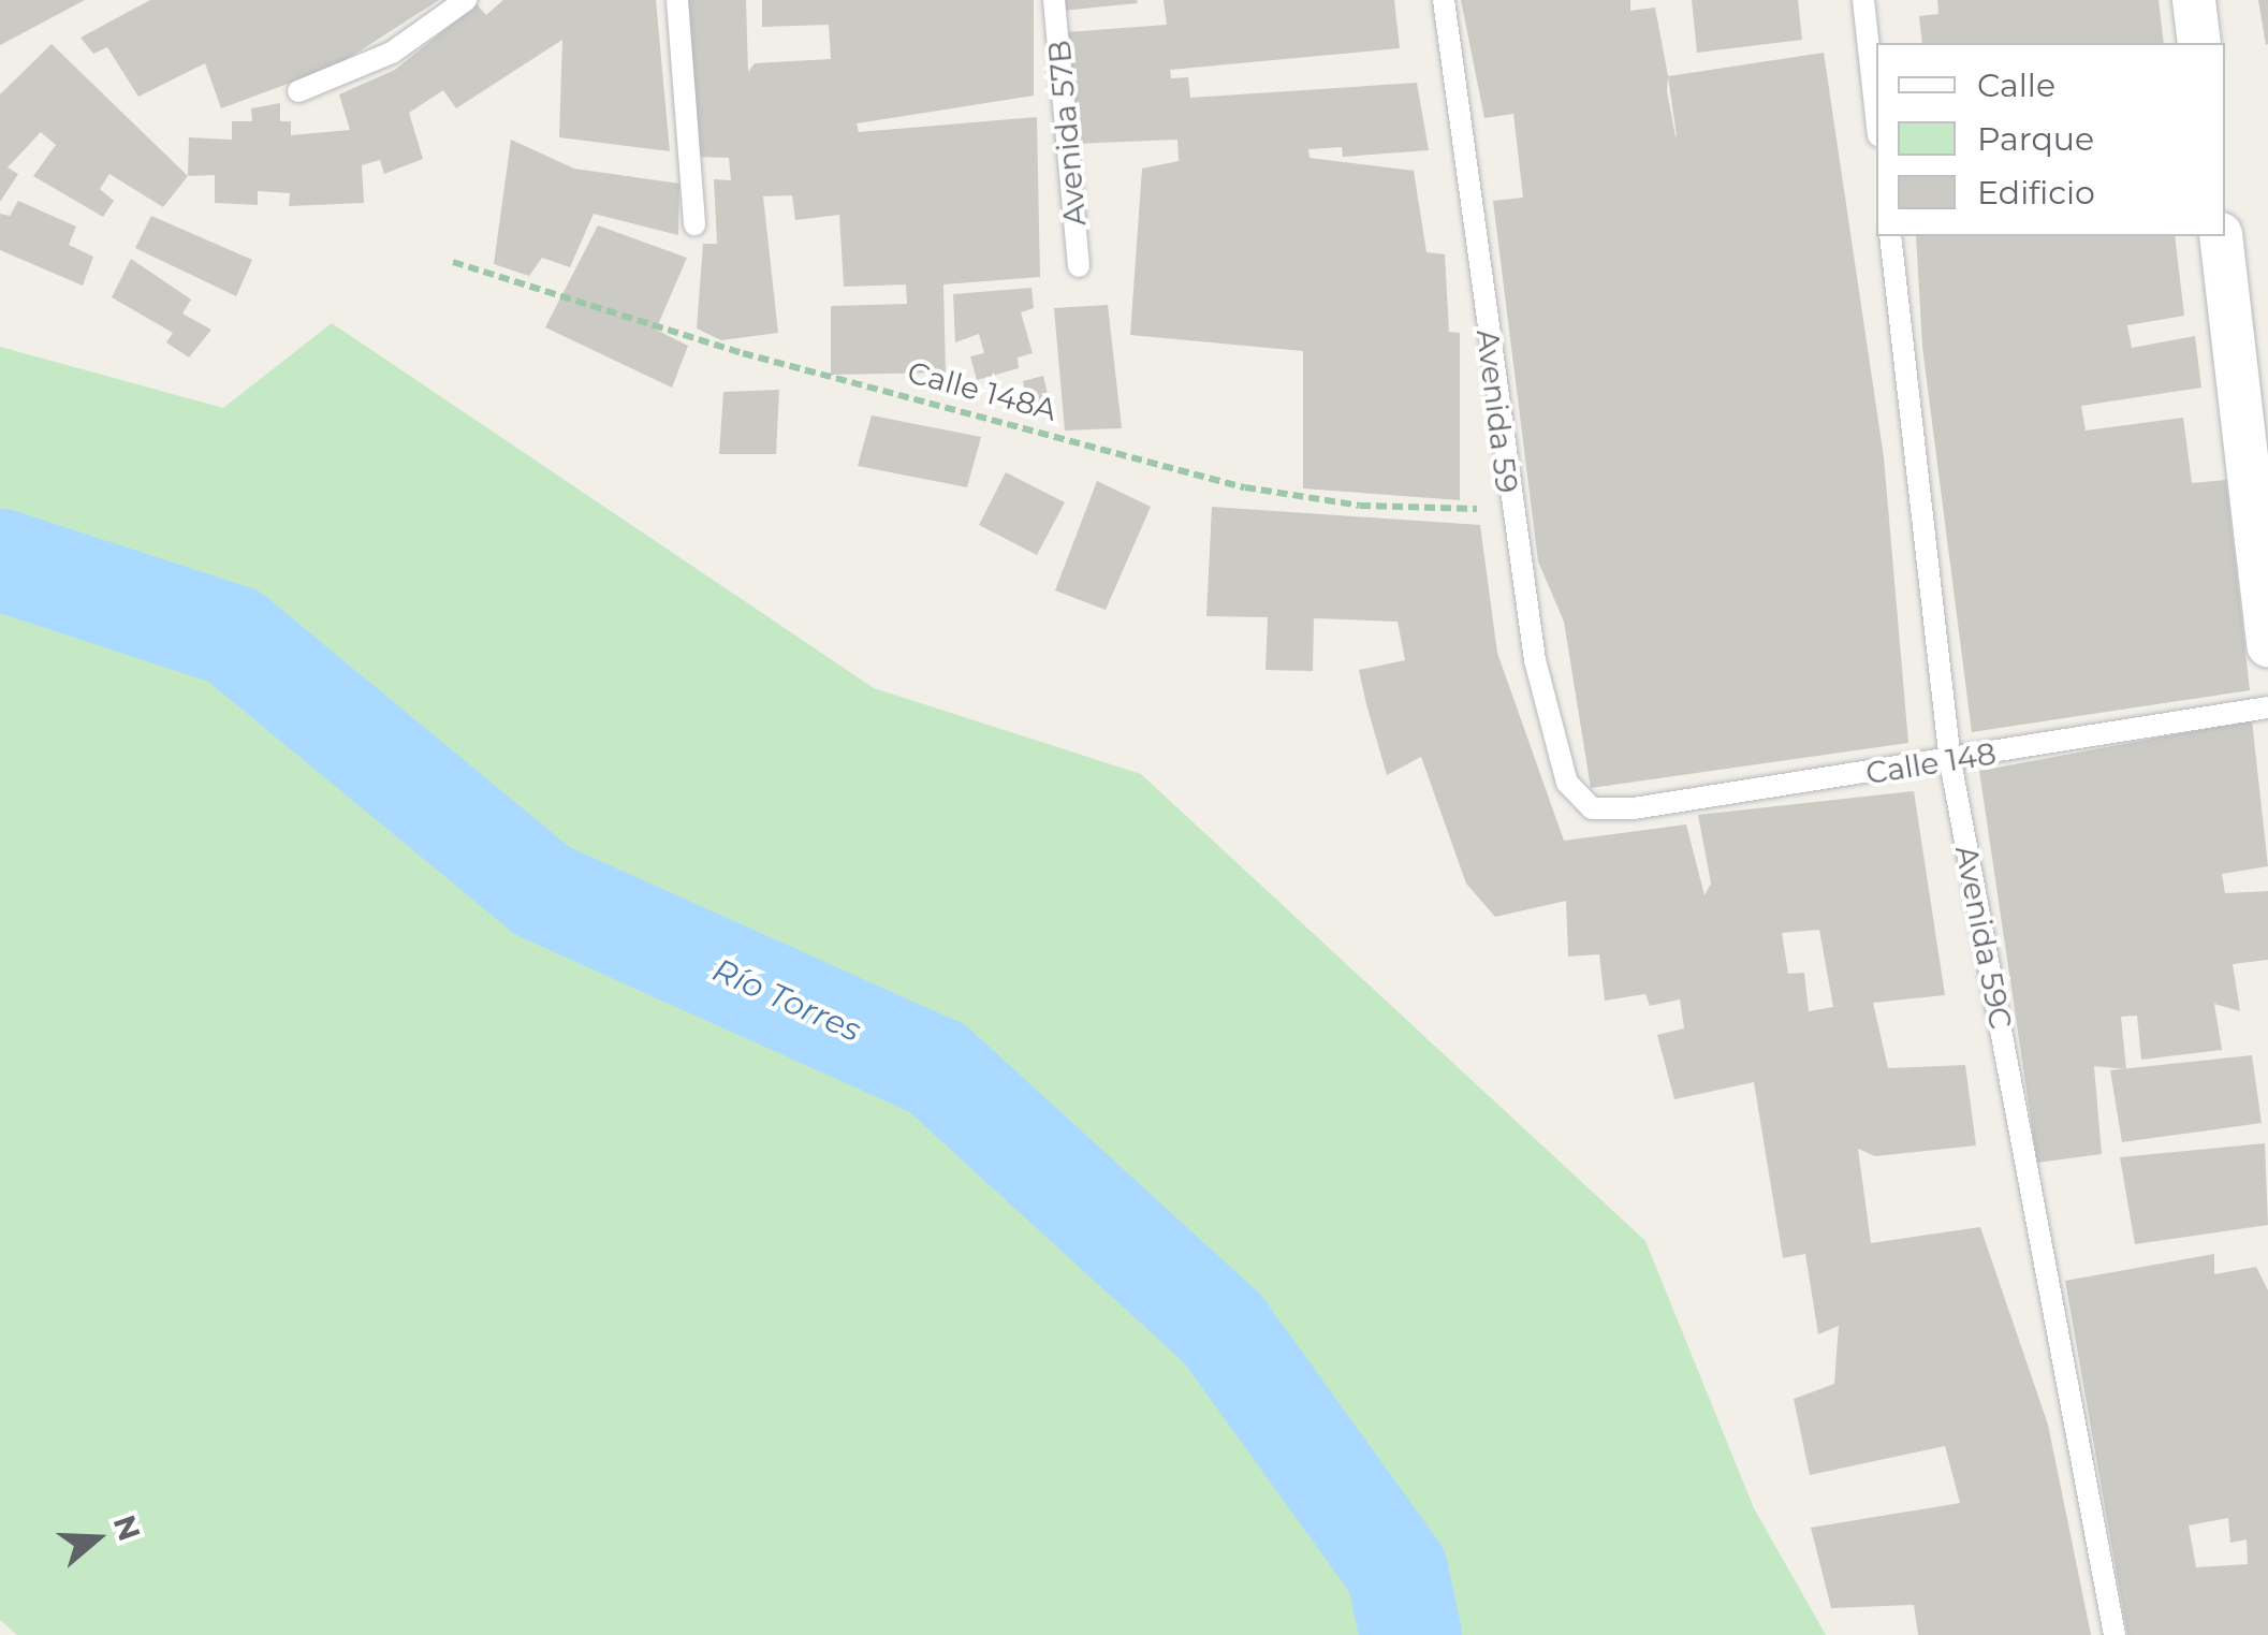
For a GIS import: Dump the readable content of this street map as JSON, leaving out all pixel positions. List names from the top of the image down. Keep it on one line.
{"streets":{"lane":["Avenida 57B","Avenida 59","Calle 148","Avenida 59C"],"path":["Calle 148A"]},"crossings":[["Calle 148A","Avenida 59"],["Avenida 59","Calle 148"],["Calle 148","Avenida 59C"]],"water":["Río Torres"],"legend":["Calle","Parque","Edificio"],"north":"right"}
